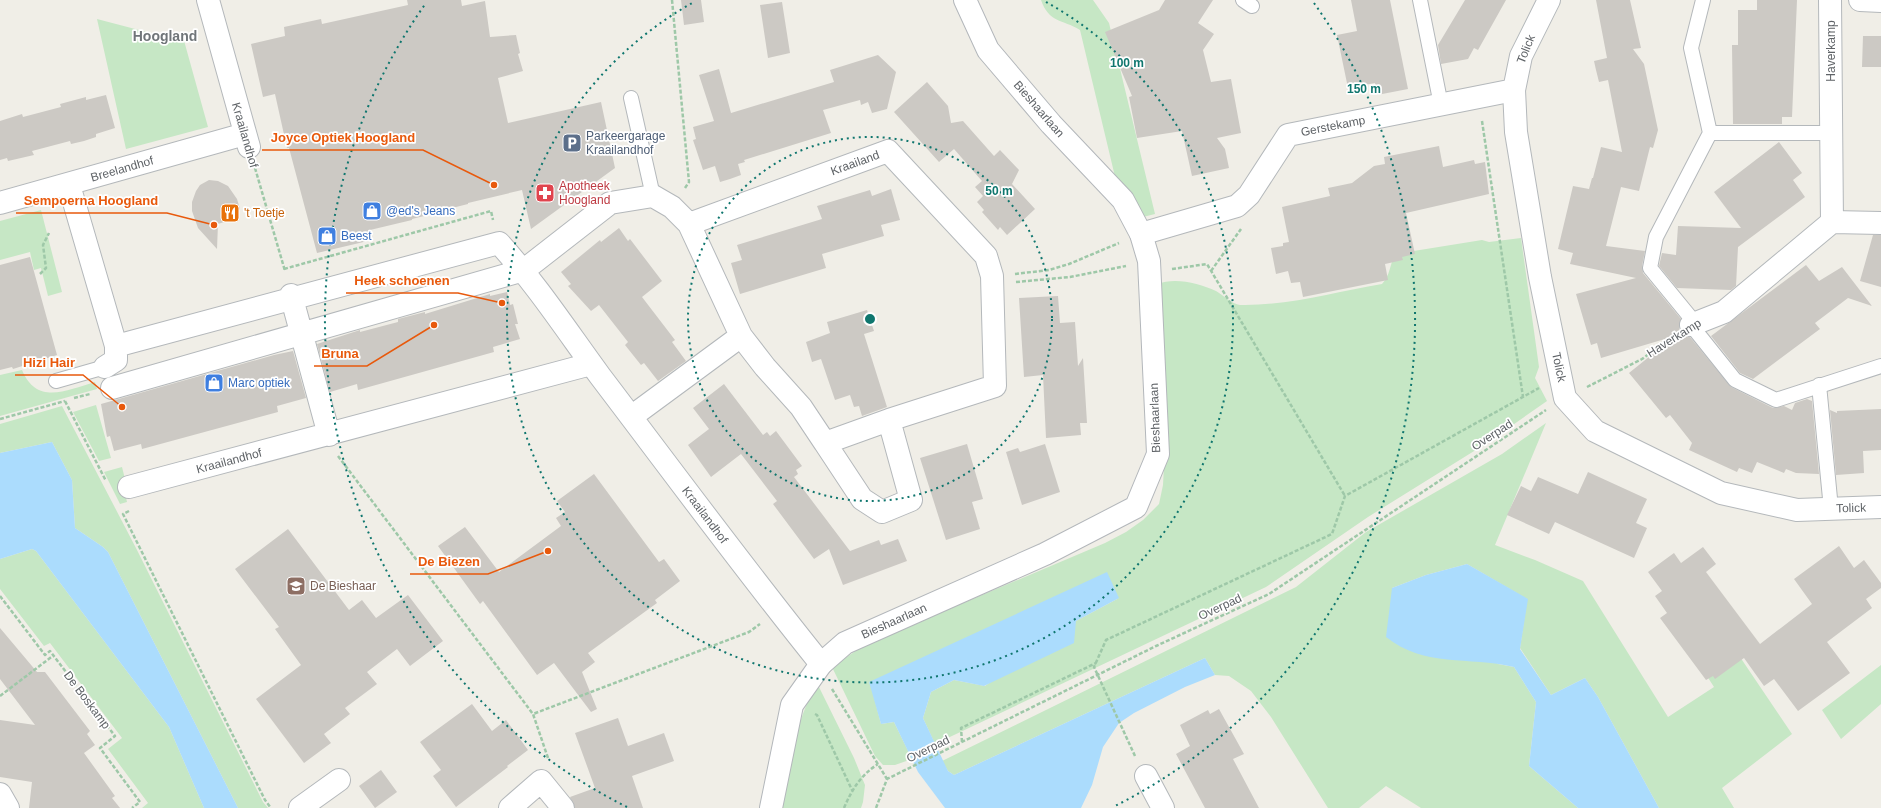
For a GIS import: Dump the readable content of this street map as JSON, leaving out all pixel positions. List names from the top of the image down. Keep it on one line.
{"streets":{"street":["Tolick","Haverkamp","Bieshaarlaan","Gerstekamp","Kraailandhof","Kraailand","Breelandhof"],"path":["Overpad","De Boskamp"]},"crossings":[["Tolick","Haverkamp"],["Tolick","Gerstekamp"],["Tolick","Overpad"],["Haverkamp","Overpad"],["Bieshaarlaan","Gerstekamp"],["Bieshaarlaan","Kraailandhof"],["Kraailandhof","Breelandhof"]],"districts":["Hoogland"],"places":{"parking":["Parkeergarage Kraailandhof"],"other":["Joyce Optiek Hoogland","Sempoerna Hoogland","Heek schoenen","Bruna","Hizi Hair","De Biezen"],"pharmacy":["Apotheek Hoogland"],"shop":["@ed's Jeans","Beest","Marc optiek"],"restaurant":["'t Toetje"],"school or university":["De Bieshaar"]},"rings":["100 m","150 m","50 m"]}
